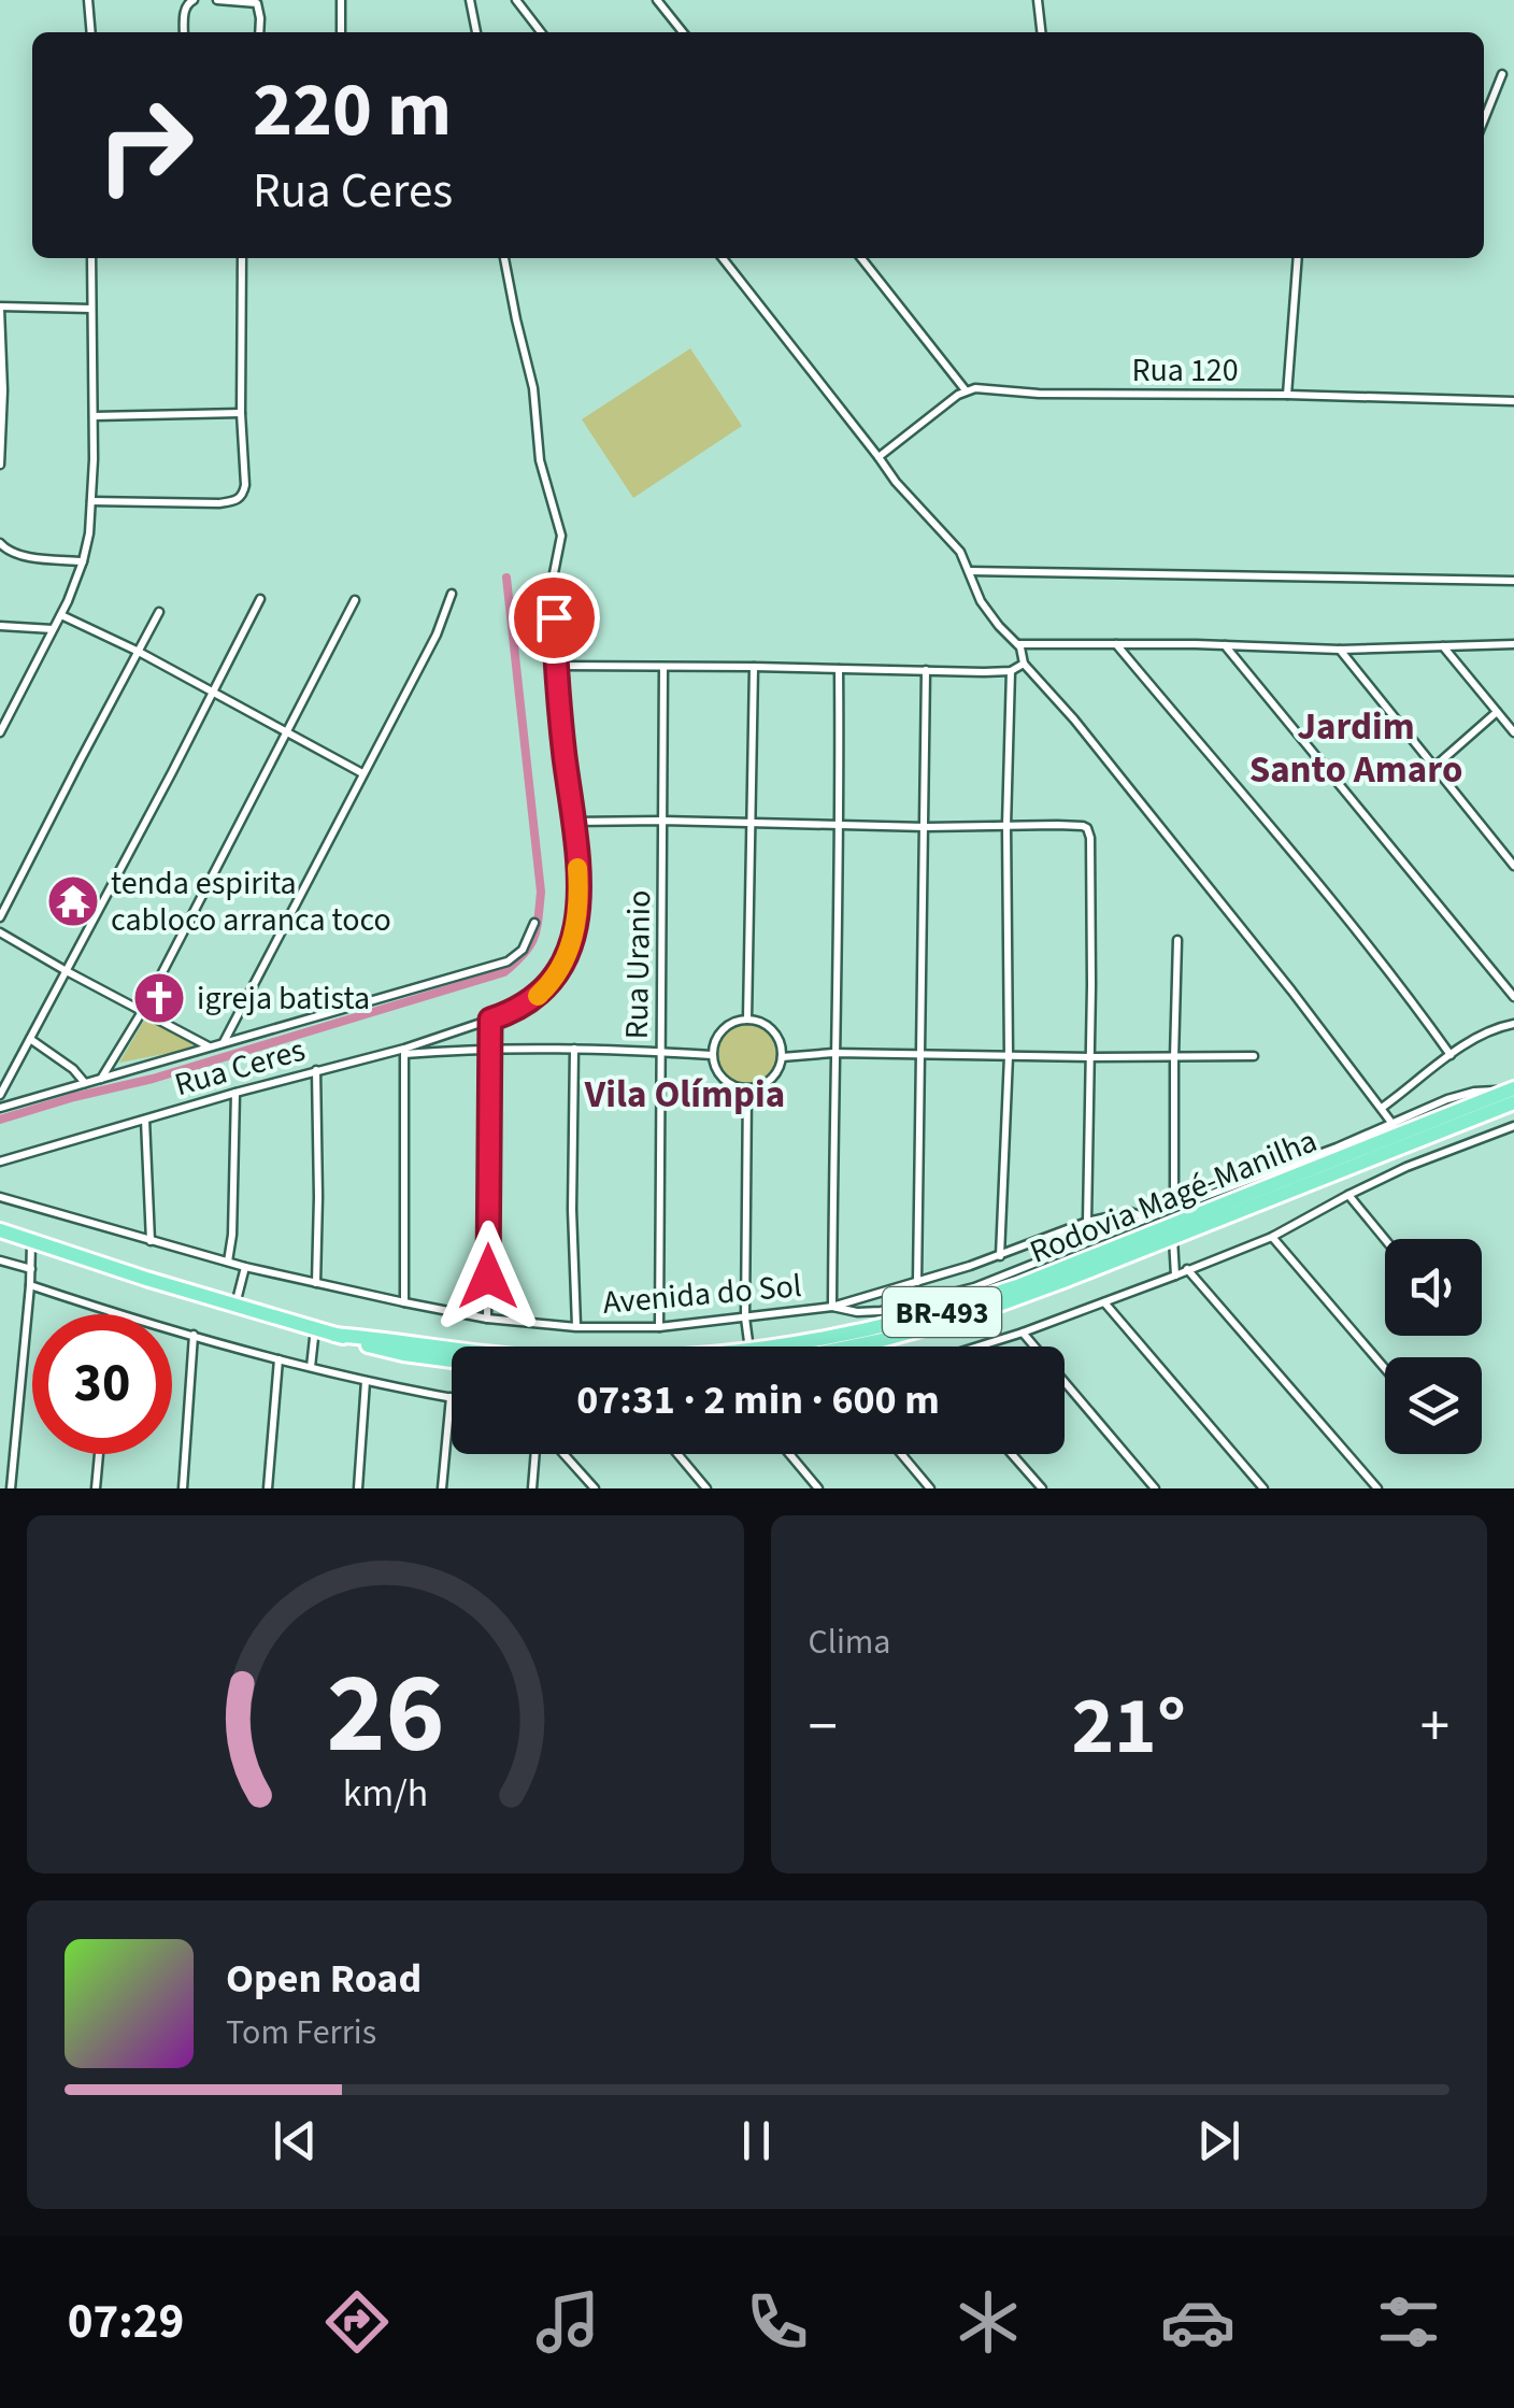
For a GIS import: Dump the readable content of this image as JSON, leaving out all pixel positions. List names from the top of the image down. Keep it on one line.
{"streets":{"highway":["Rodovia Magé-Manilha","BR-493"],"street":["Rua 120","Rua Uranio","Rua Ceres","Avenida do Sol"]},"crossings":[["Rua Uranio","Avenida do Sol"]],"districts":["Jardim Santo Amaro","Vila Olímpia"],"places":{"temple":["tenda espirita cabloco arranca toco"],"church":["igreja batista"]},"page":{"turn":["220 m","Rua Ceres"],"limit":"30","trip":"07:31 · 2 min · 600 m","tile":"Clima","heat":["−","21°","+"],"song":["Open Road","Tom Ferris"],"tabs":"07:29","gauge":["26","km/h"]}}
